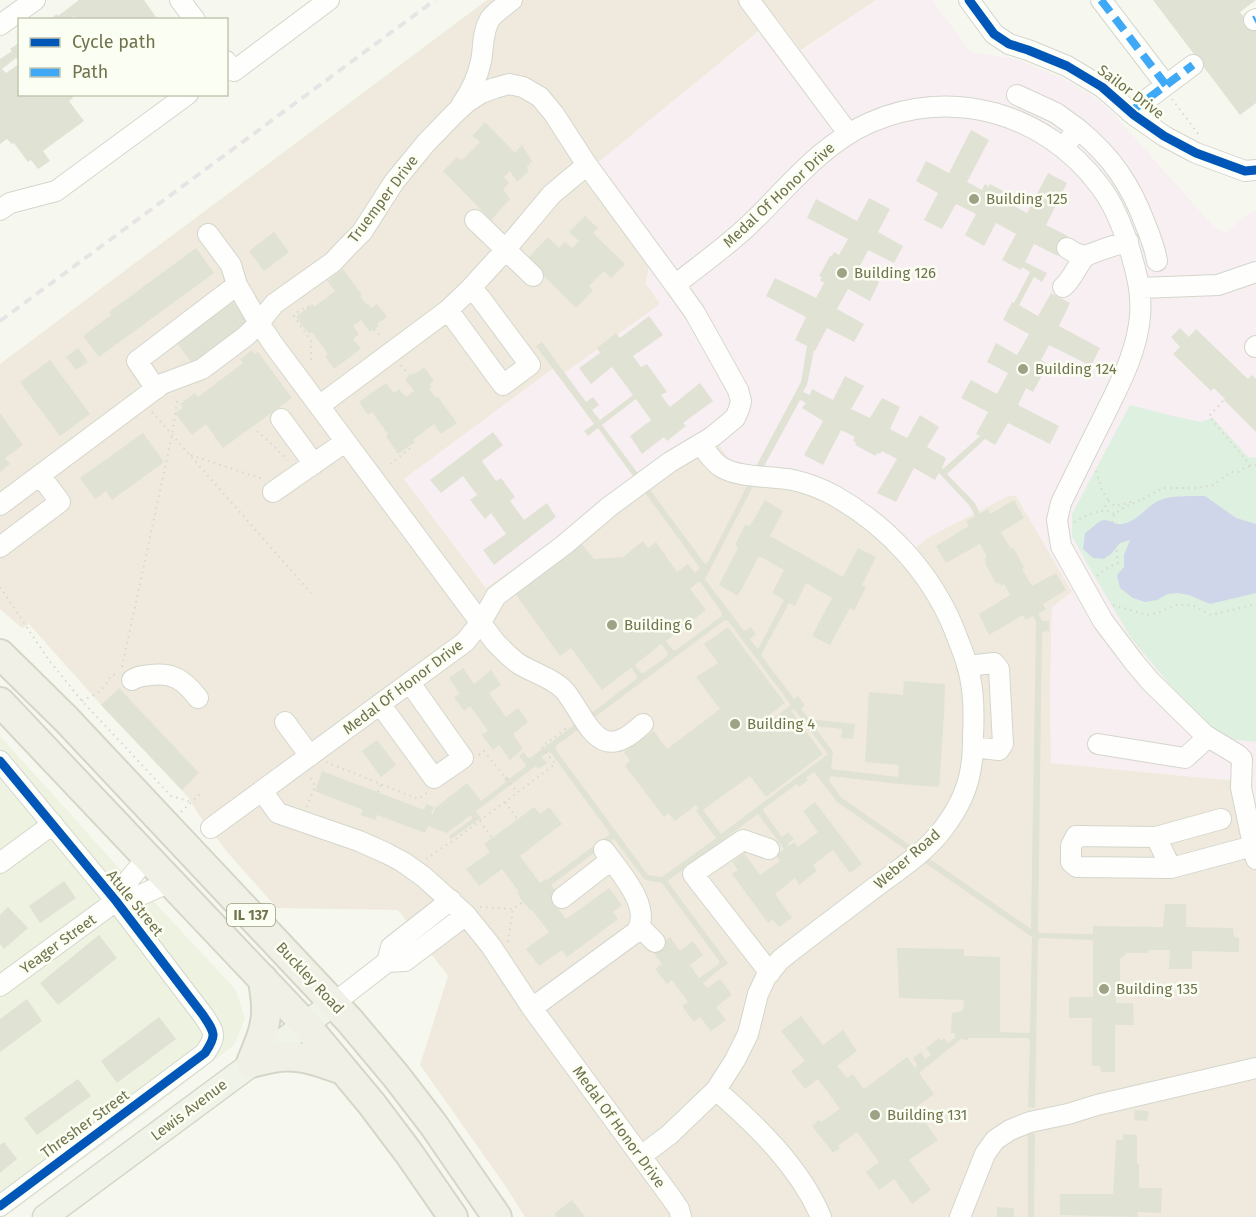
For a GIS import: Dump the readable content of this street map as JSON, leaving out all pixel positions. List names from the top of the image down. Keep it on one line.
{"streets":{"highway":["IL 137","Buckley Road"],"main road":["Lewis Avenue"],"street":["Sailor Drive","Medal Of Honor Drive","Truemper Drive","Weber Road","Atule Street","Yeager Street","Thresher Street"]},"crossings":[["Medal Of Honor Drive","Truemper Drive"],["Medal Of Honor Drive","Weber Road"],["Atule Street","Yeager Street"],["Atule Street","Thresher Street"],["IL 137","Lewis Avenue"],["Buckley Road","Lewis Avenue"]],"places":["Building 125","Building 126","Building 124","Building 6","Building 4","Building 135","Building 131"],"legend":["Cycle path","Path"]}
